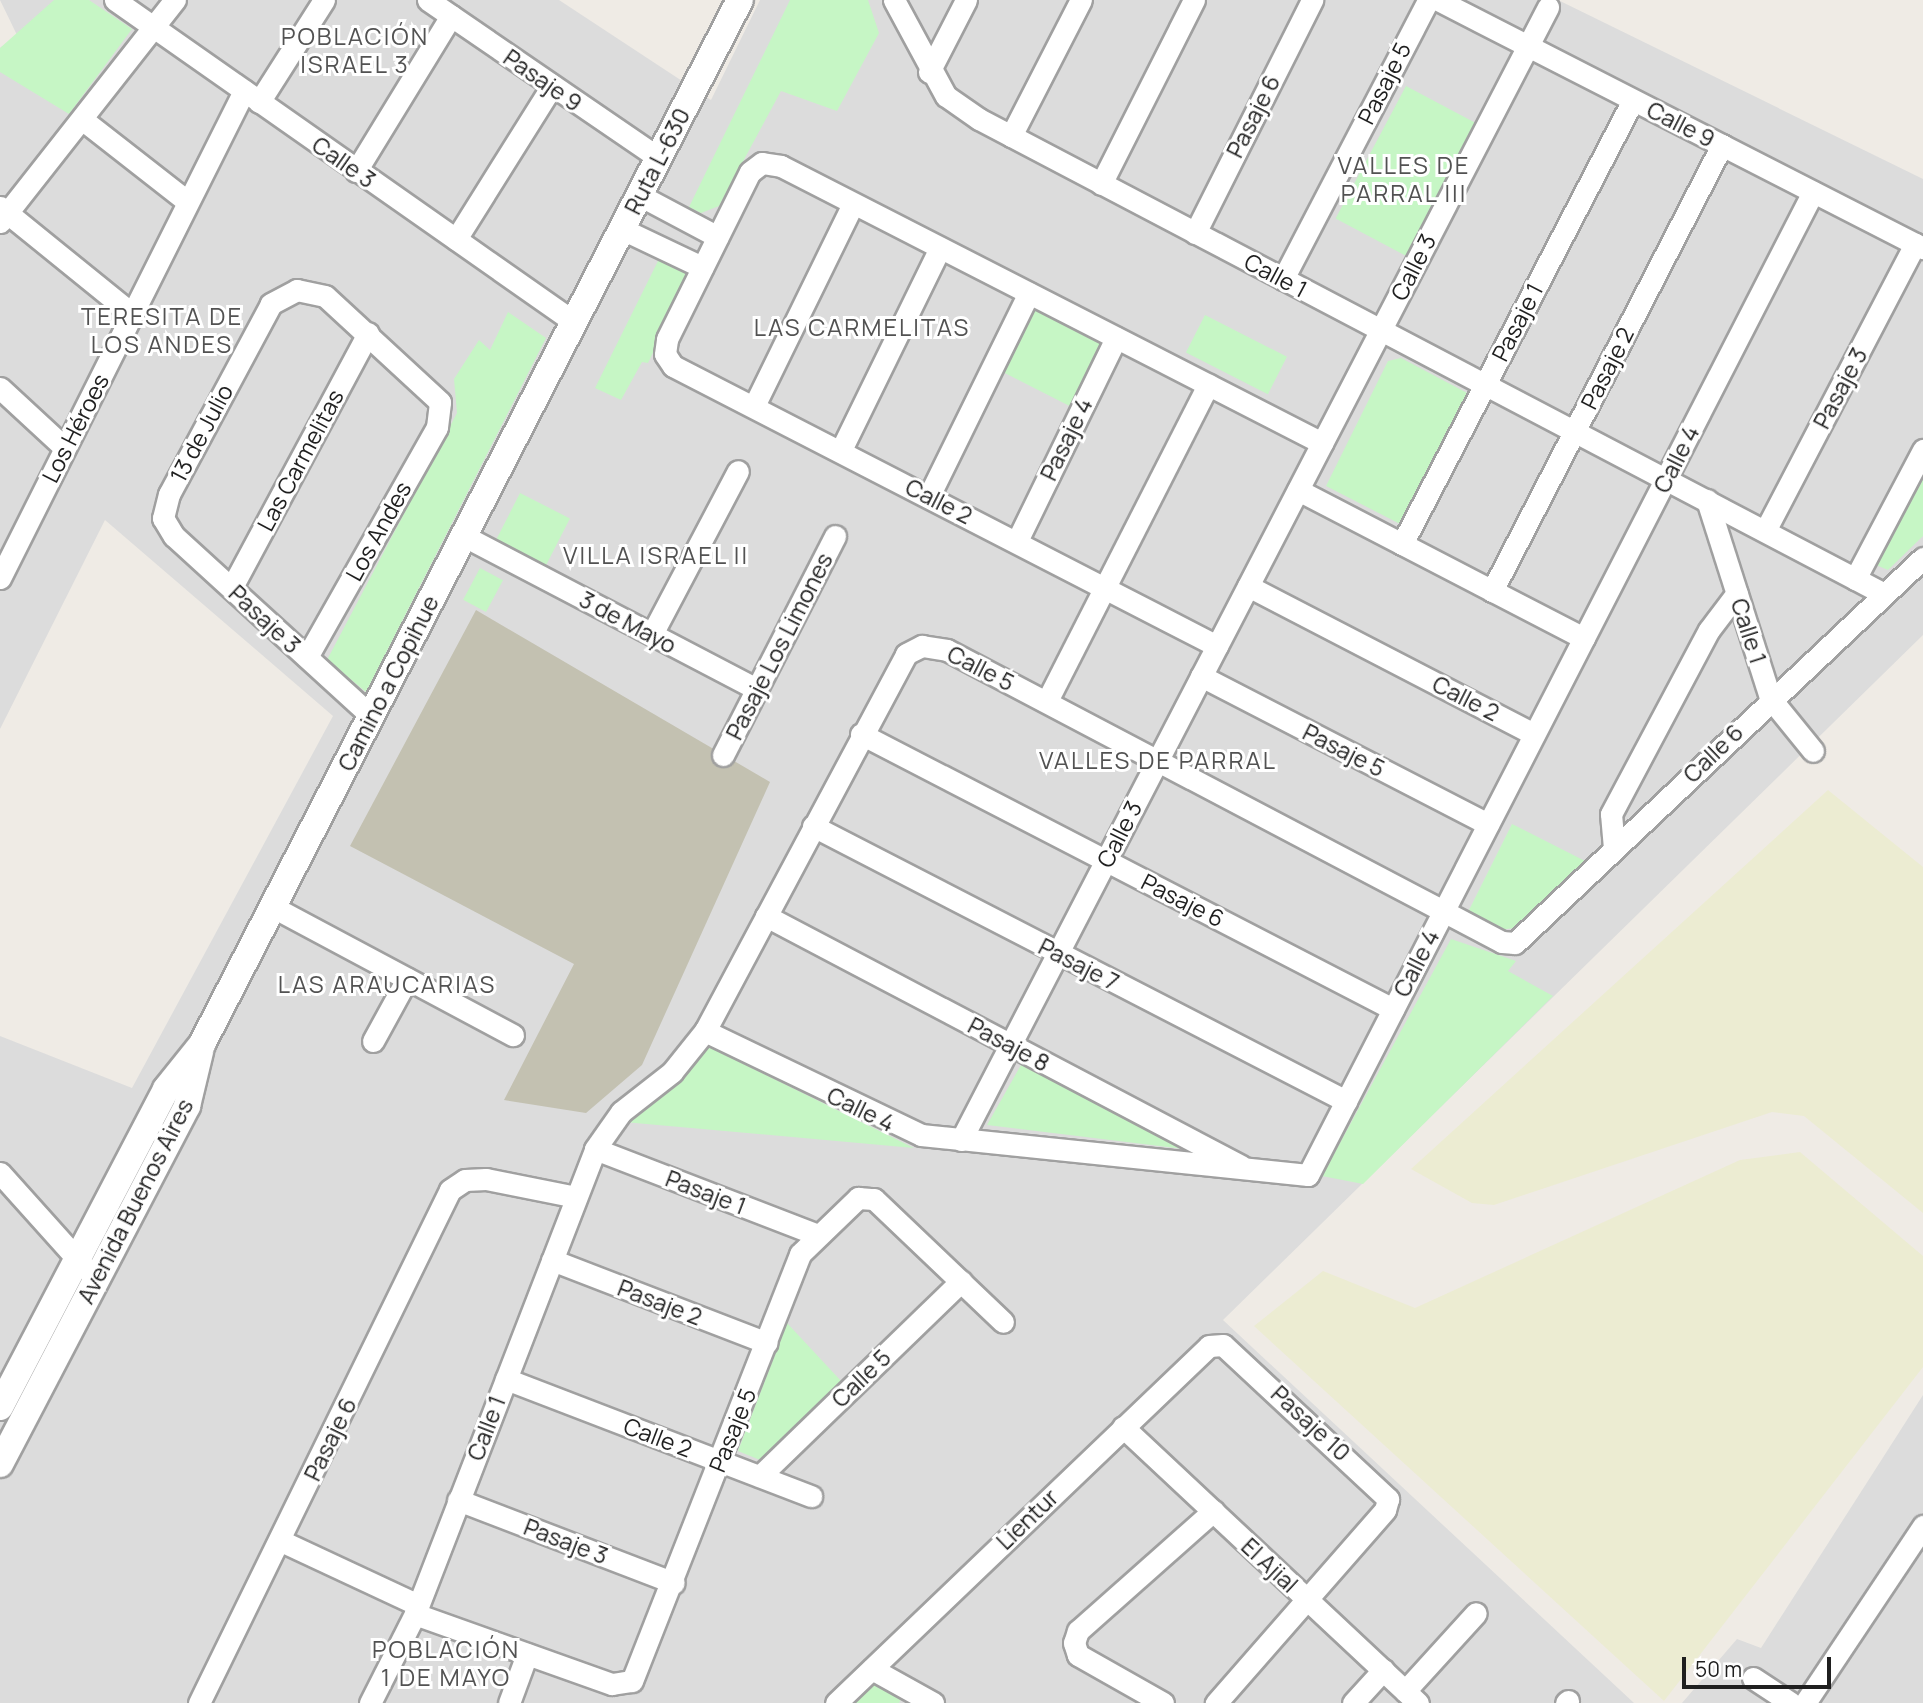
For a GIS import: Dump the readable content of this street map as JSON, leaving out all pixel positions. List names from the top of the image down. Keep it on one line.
{"streets":{"street":["Pasaje 9","Pasaje 5","Pasaje 6","Calle 9","Ruta L-630","Calle 3","Calle 1","Pasaje 1","Pasaje 2","Pasaje 3","Los Héroes","13 de Julio","Pasaje 4","Calle 4","Las Carmelitas","Calle 2","Los Andes","3 de Mayo","Pasaje Los Limones","Calle 5","Camino a Copihue","Calle 6","Pasaje 7","Pasaje 8","Avenida Buenos Aires","Pasaje 10","Lientur","El Ajial"]},"crossings":[["Pasaje 9","Ruta L-630"],["Pasaje 5","Calle 3"],["Pasaje 5","Calle 1"],["Pasaje 5","Pasaje 1"],["Pasaje 5","Pasaje 2"],["Pasaje 5","Pasaje 3"],["Pasaje 5","Calle 4"],["Pasaje 5","Calle 2"],["Pasaje 5","Calle 5"],["Pasaje 6","Calle 3"],["Pasaje 6","Calle 1"],["Pasaje 6","Calle 4"],["Pasaje 6","Calle 5"],["Calle 9","Calle 3"],["Calle 9","Pasaje 1"],["Calle 9","Pasaje 2"],["Calle 9","Pasaje 3"],["Calle 9","Calle 4"],["Ruta L-630","Calle 3"],["Ruta L-630","Camino a Copihue"],["Calle 3","Calle 1"],["Calle 3","Los Héroes"],["Calle 3","Calle 4"],["Calle 3","Calle 2"],["Calle 3","Calle 5"],["Calle 3","Camino a Copihue"],["Calle 3","Pasaje 7"],["Calle 3","Pasaje 8"],["Calle 1","Pasaje 1"],["Calle 1","Pasaje 2"],["Calle 1","Pasaje 3"],["Calle 1","Calle 4"],["Calle 1","Calle 2"],["Calle 1","Calle 5"],["Calle 1","Calle 6"],["Pasaje 1","Calle 5"],["Pasaje 3","13 de Julio"],["Pasaje 3","Las Carmelitas"],["Pasaje 3","Los Andes"],["Pasaje 3","Camino a Copihue"],["13 de Julio","Las Carmelitas"],["13 de Julio","Los Andes"],["Pasaje 4","Calle 2"],["Calle 4","Calle 2"],["Calle 4","Calle 5"],["Calle 4","Pasaje 7"],["Calle 4","Pasaje 8"],["Las Carmelitas","Los Andes"],["Calle 2","Calle 5"],["3 de Mayo","Pasaje Los Limones"],["3 de Mayo","Camino a Copihue"],["Calle 5","Calle 6"],["Calle 5","Pasaje 7"],["Calle 5","Pasaje 8"],["Camino a Copihue","Avenida Buenos Aires"],["Pasaje 10","Lientur"],["Pasaje 10","El Ajial"],["Lientur","El Ajial"]],"districts":["POBLACIÓN ISRAEL 3","VALLES DE PARRAL III","TERESITA DE LOS ANDES","LAS CARMELITAS","VILLA ISRAEL II","VALLES DE PARRAL","LAS ARAUCARIAS","POBLACIÓN 1 DE MAYO"],"scale_bar":"50 m"}
